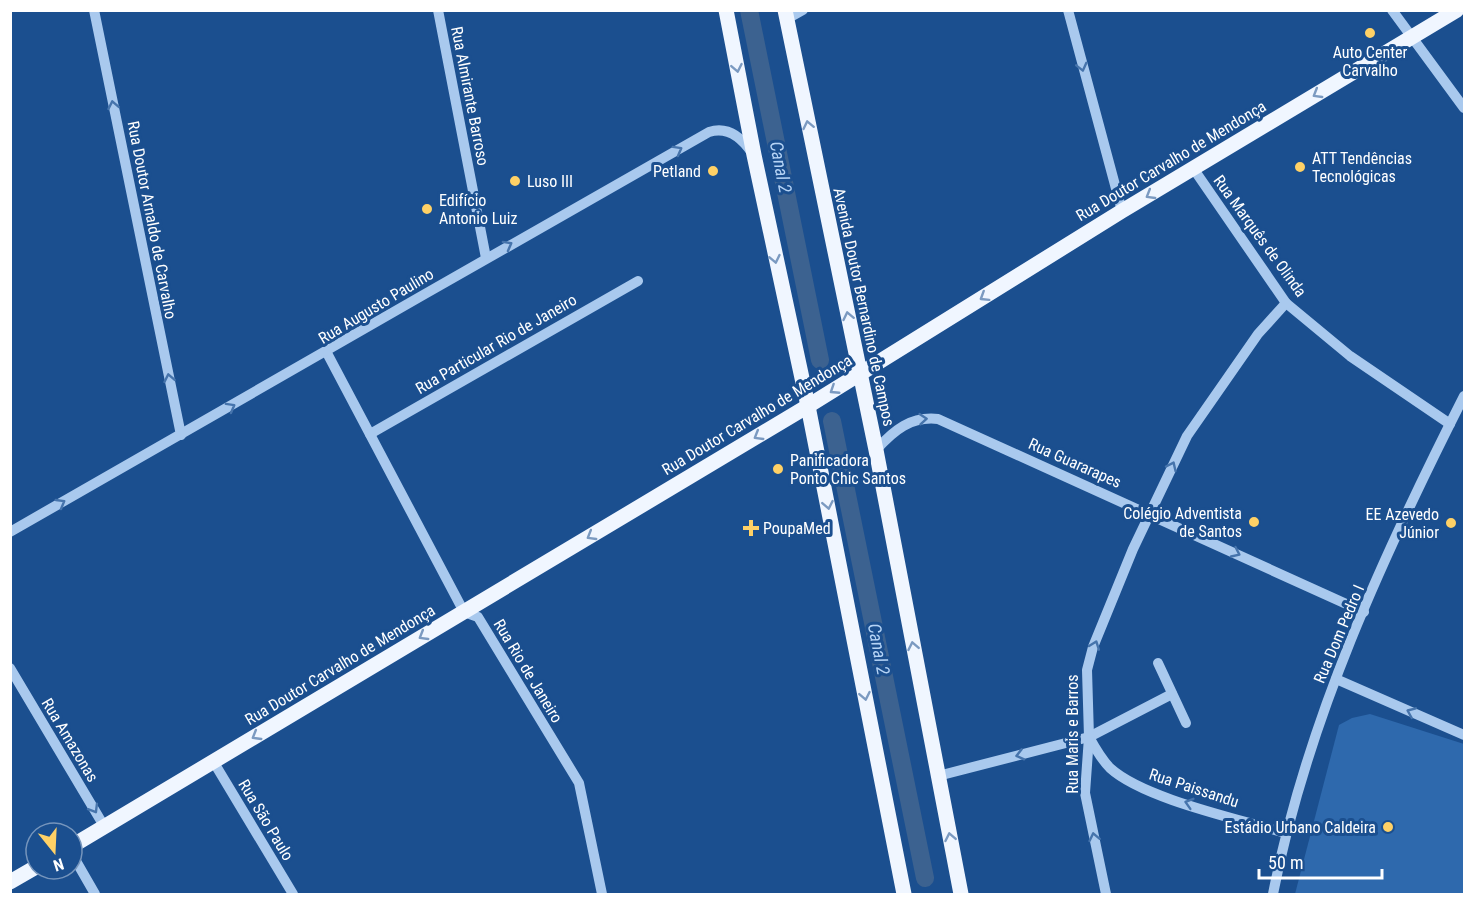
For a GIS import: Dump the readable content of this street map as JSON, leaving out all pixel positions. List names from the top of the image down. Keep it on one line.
{"streets":{"main road":["Rua Doutor Carvalho de Mendonça","Avenida Doutor Bernardino de Campos"],"street":["Rua Almirante Barroso","Rua Doutor Arnaldo de Carvalho","Rua Marquês de Olinda","Rua Augusto Paulino","Rua Particular Rio de Janeiro","Rua Guararapes","Rua Dom Pedro I","Rua Rio de Janeiro","Rua Maris e Barros","Rua Amazonas","Rua Paissandu","Rua São Paulo"]},"crossings":[["Rua Almirante Barroso","Rua Augusto Paulino"],["Rua Doutor Carvalho de Mendonça","Rua Marquês de Olinda"],["Rua Doutor Carvalho de Mendonça","Avenida Doutor Bernardino de Campos"],["Rua Doutor Carvalho de Mendonça","Rua Rio de Janeiro"],["Rua Doutor Carvalho de Mendonça","Rua Amazonas"],["Rua Doutor Carvalho de Mendonça","Rua São Paulo"],["Rua Doutor Arnaldo de Carvalho","Rua Augusto Paulino"],["Rua Marquês de Olinda","Rua Dom Pedro I"],["Rua Marquês de Olinda","Rua Maris e Barros"],["Rua Augusto Paulino","Rua Rio de Janeiro"],["Avenida Doutor Bernardino de Campos","Rua Guararapes"],["Rua Particular Rio de Janeiro","Rua Rio de Janeiro"],["Rua Guararapes","Rua Dom Pedro I"],["Rua Guararapes","Rua Maris e Barros"],["Rua Dom Pedro I","Rua Paissandu"],["Rua Maris e Barros","Rua Paissandu"]],"one_way":["Rua Doutor Carvalho de Mendonça","Rua Doutor Arnaldo de Carvalho","Rua Augusto Paulino","Rua Guararapes","Rua Maris e Barros","Rua Amazonas","Rua Paissandu"],"water":["Canal 2"],"places":{"other":["Auto Center Carvalho","ATT Tendências Tecnológicas","Petland","Luso III","Edifício Antonio Luiz","Panificadora Ponto Chic Santos","Colégio Adventista de Santos","EE Azevedo Júnior","Estádio Urbano Caldeira"],"health":["PoupaMed"]},"scale_bar":"50 m","north":"bottom"}
